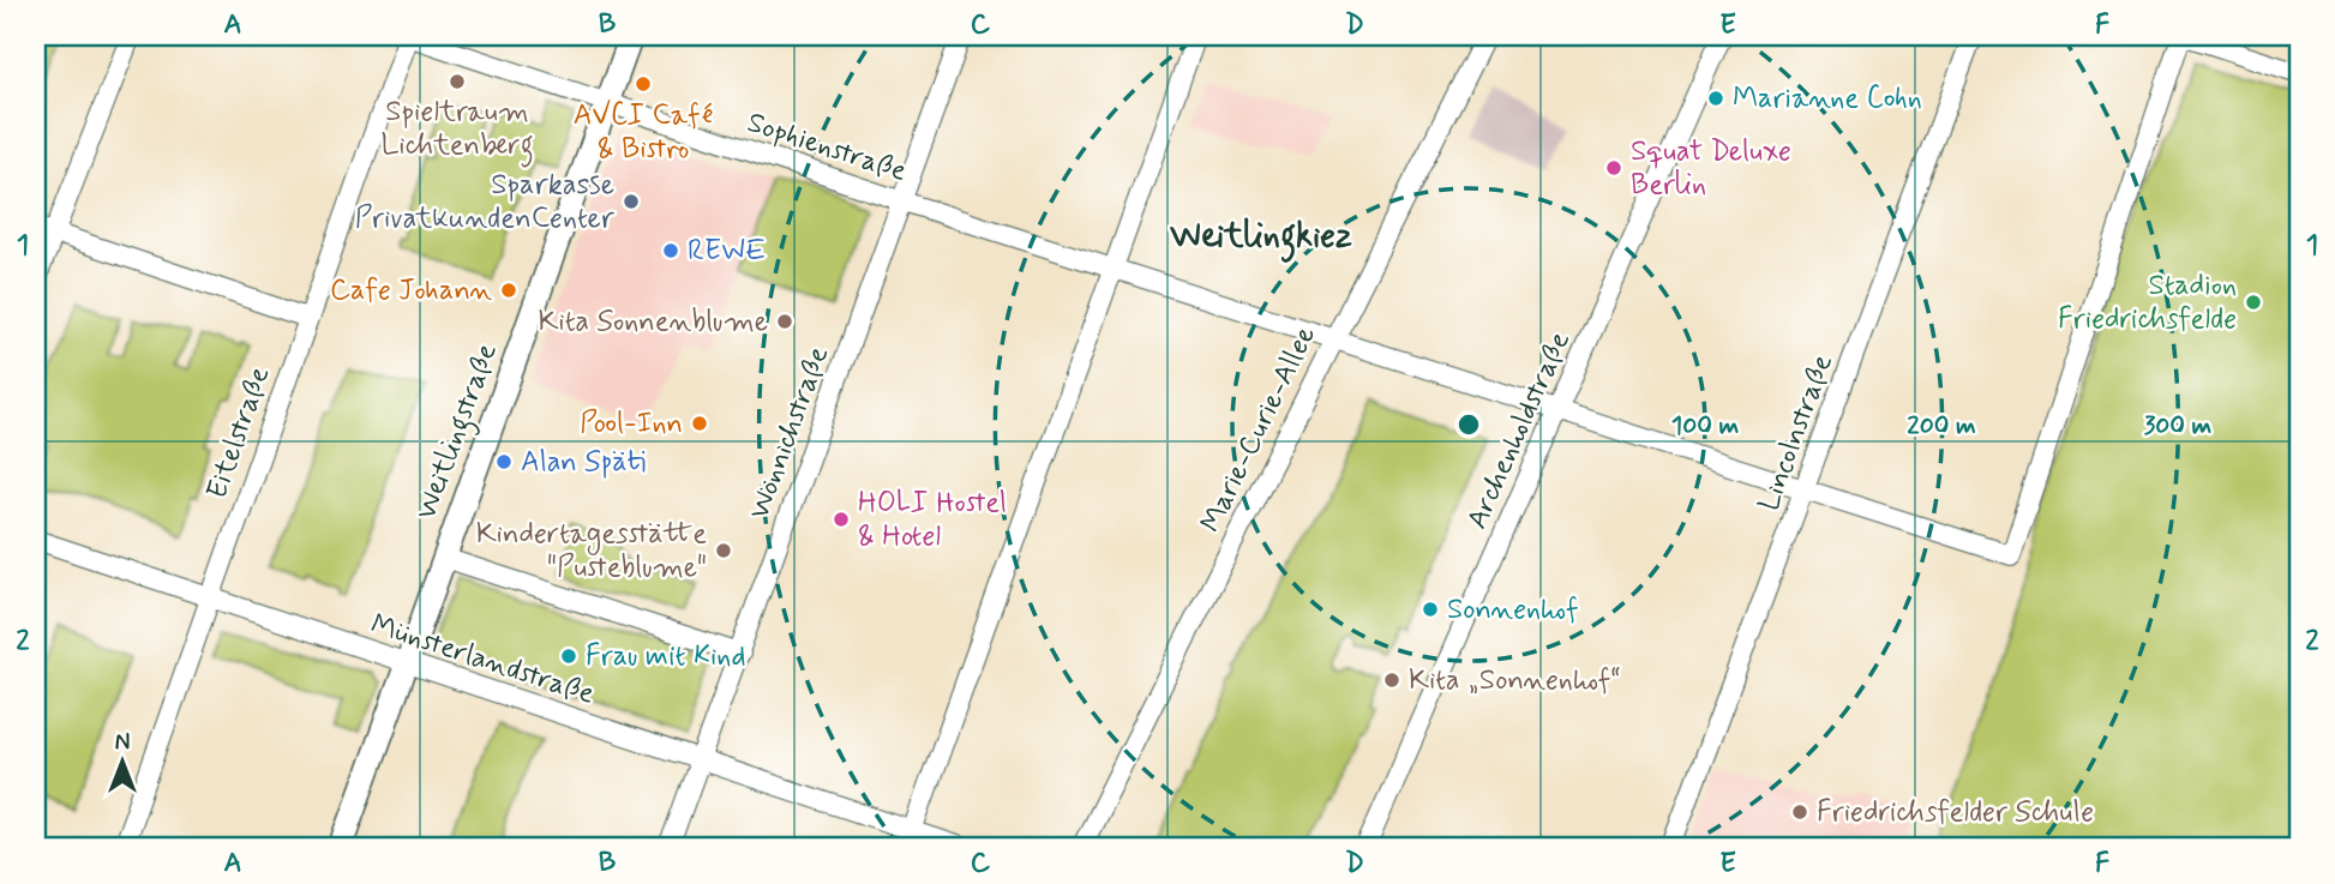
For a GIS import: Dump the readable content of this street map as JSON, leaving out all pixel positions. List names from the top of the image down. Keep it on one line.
{"streets":{"street":["Sophienstraße","Marie-Curie-Allee","Archenholdstraße","Weitlingstraße","Eitelstraße","Wönnichstraße","Lincolnstraße","Münsterlandstraße"]},"crossings":[["Sophienstraße","Marie-Curie-Allee"],["Sophienstraße","Archenholdstraße"],["Sophienstraße","Weitlingstraße"],["Sophienstraße","Eitelstraße"],["Sophienstraße","Wönnichstraße"],["Sophienstraße","Lincolnstraße"],["Weitlingstraße","Münsterlandstraße"],["Eitelstraße","Münsterlandstraße"],["Wönnichstraße","Münsterlandstraße"]],"districts":["Weitlingkiez"],"places":["Spieltraum Lichtenberg","AVCI Café & Bistro","Marianne Cohn","Squat Deluxe Berlin","Sparkasse PrivatkundenCenter","REWE","Cafe Johann","Stadion Friedrichsfelde","Kita Sonnenblume","Pool-Inn","Alan Späti","HOLI Hostel & Hotel","Kindertagesstätte \"Pusteblume\"","Sonnenhof","Frau mit Kind","Kita „Sonnenhof“","Friedrichsfelder Schule"],"north":"top","grid":{"columns":["A","B","C","D","E","F"],"rows":["1","2"]},"rings":["100 m","200 m","300 m"]}
